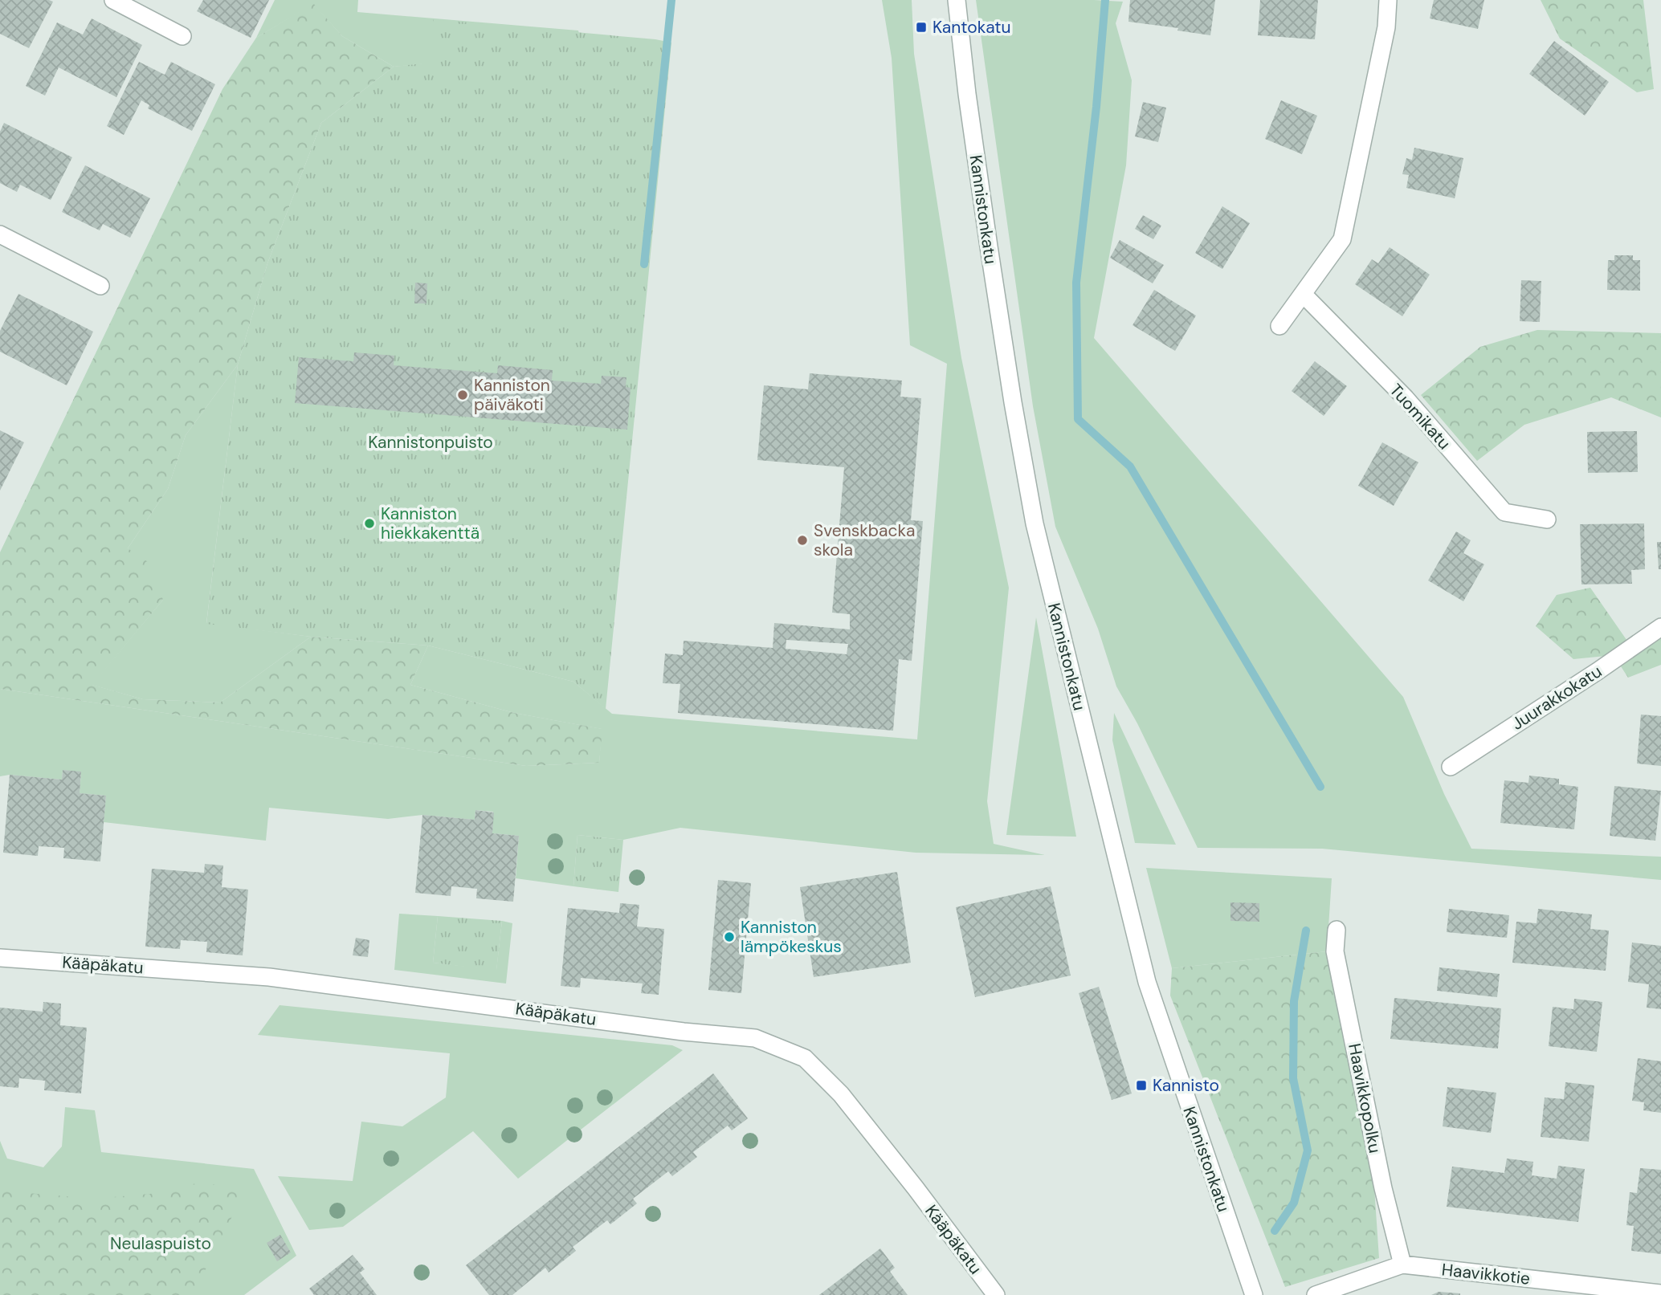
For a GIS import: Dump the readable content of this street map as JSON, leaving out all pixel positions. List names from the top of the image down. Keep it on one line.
{"streets":{"street":["Kannistonkatu","Tuomikatu","Juurakkokatu","Kääpäkatu","Haavikkopolku","Haavikkotie"]},"crossings":[["Haavikkopolku","Haavikkotie"]],"parks":["Kannistonpuisto","Neulaspuisto"],"places":{"transit":["Kantokatu","Kannisto"],"other":["Kanniston päiväkoti","Kanniston hiekkakenttä","Svenskbacka skola","Kanniston lämpökeskus"]}}
